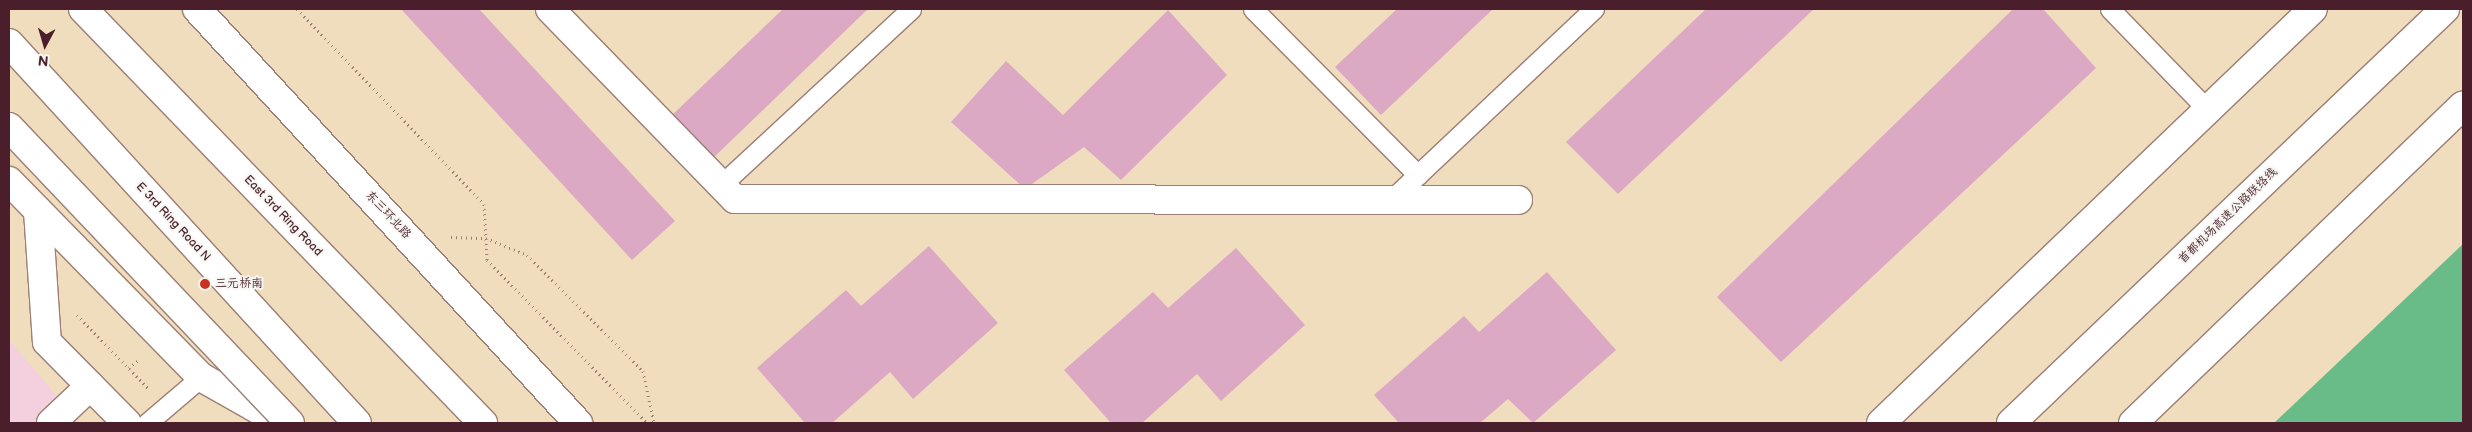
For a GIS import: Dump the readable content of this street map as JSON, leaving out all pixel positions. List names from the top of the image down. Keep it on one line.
{"streets":{"main road":["东三环北路","East 3rd Ring Road","首都机场高速公路联络线","E 3rd Ring Road N"]},"places":["三元桥南"],"north":"bottom"}
